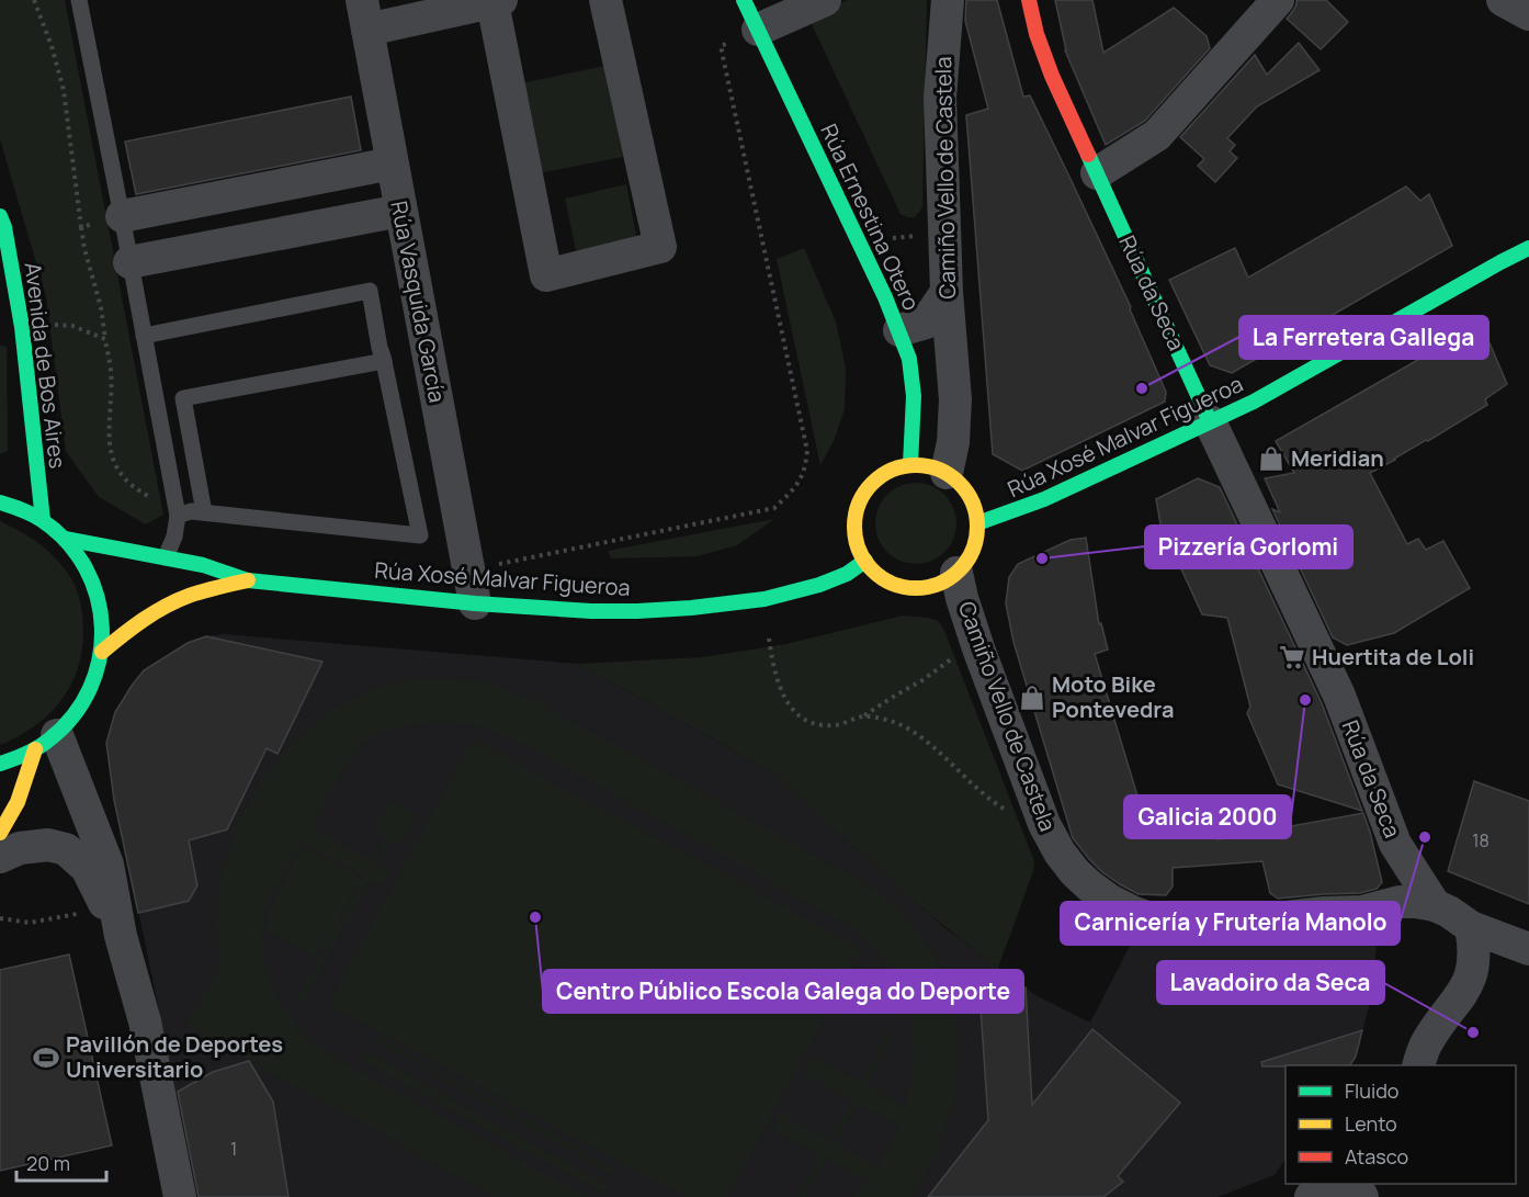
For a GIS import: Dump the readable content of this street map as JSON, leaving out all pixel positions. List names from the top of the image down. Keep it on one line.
{"streets":{"main road":["Rúa Ernestina Otero","Rúa da Seca","Avenida de Bos Aires","Rúa Xosé Malvar Figueroa"],"street":["Camiño Vello de Castela","Rúa Vasquida García"]},"crossings":[["Camiño Vello de Castela","Rúa Ernestina Otero"],["Camiño Vello de Castela","Rúa da Seca"],["Camiño Vello de Castela","Rúa Xosé Malvar Figueroa"],["Rúa Ernestina Otero","Rúa Xosé Malvar Figueroa"],["Rúa da Seca","Rúa Xosé Malvar Figueroa"],["Rúa Vasquida García","Rúa Xosé Malvar Figueroa"]],"places":{"other":["La Ferretera Gallega","Pizzería Gorlomi","Galicia 2000","Carnicería y Frutería Manolo","Centro Público Escola Galega do Deporte","Lavadoiro da Seca"],"shop":["Meridian","Moto Bike Pontevedra"],"supermarket":["Huertita de Loli"],"sports":["Pavillón de Deportes Universitario"]},"house_numbers":["18","1"],"legend":["Fluido","Lento","Atasco"],"scale_bar":"20 m"}
